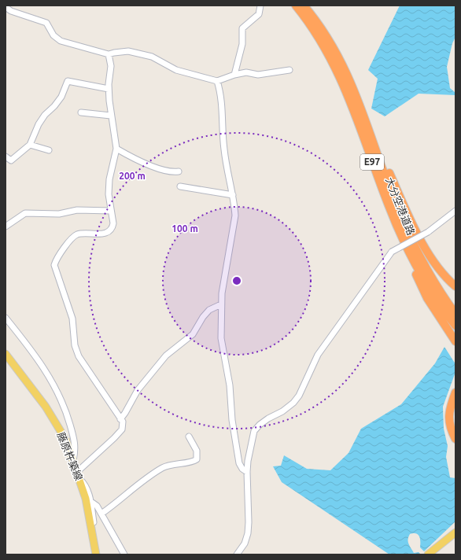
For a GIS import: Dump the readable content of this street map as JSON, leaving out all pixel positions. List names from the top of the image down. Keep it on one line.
{"streets":{"highway":["E97","大分空港道路"],"main road":["藤原杵築線"]},"rings":["200 m","100 m"]}
